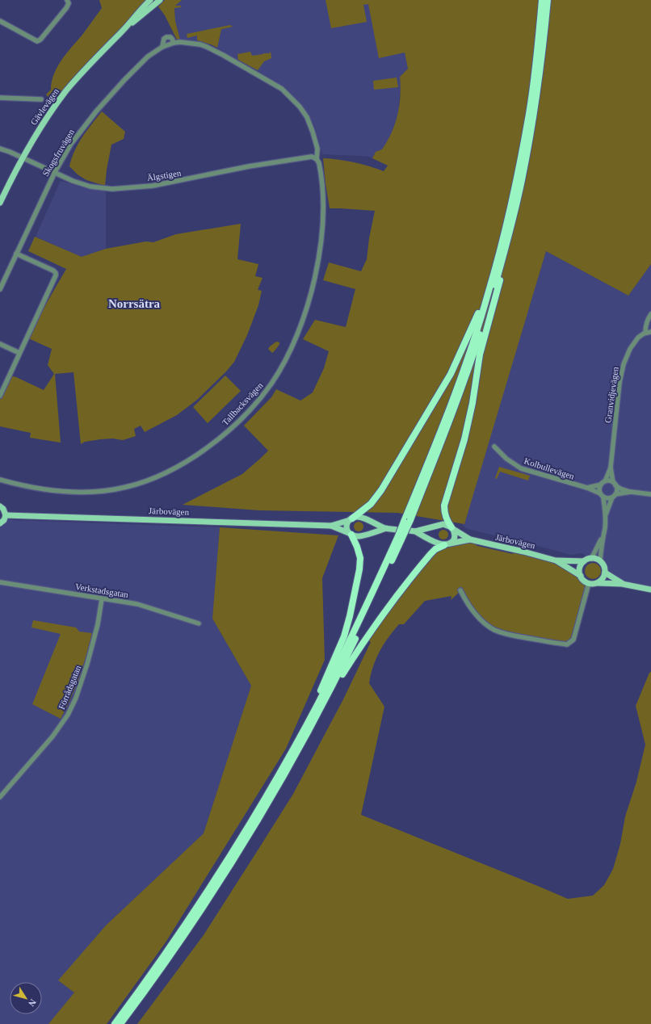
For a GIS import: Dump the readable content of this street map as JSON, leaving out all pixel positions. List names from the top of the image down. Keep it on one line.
{"streets":{"main road":["Gävlevägen","Järbovägen"],"street":["Skogsfruvägen","Älgstigen","Granvidjevägen","Tallbacksvägen","Kolbullevägen","Verkstadsgatan","Förrådsgatan"]},"crossings":[["Gävlevägen","Älgstigen"],["Skogsfruvägen","Älgstigen"],["Skogsfruvägen","Tallbacksvägen"],["Älgstigen","Tallbacksvägen"],["Granvidjevägen","Kolbullevägen"],["Verkstadsgatan","Förrådsgatan"]],"districts":["Norrsätra"],"north":"bottom right"}
